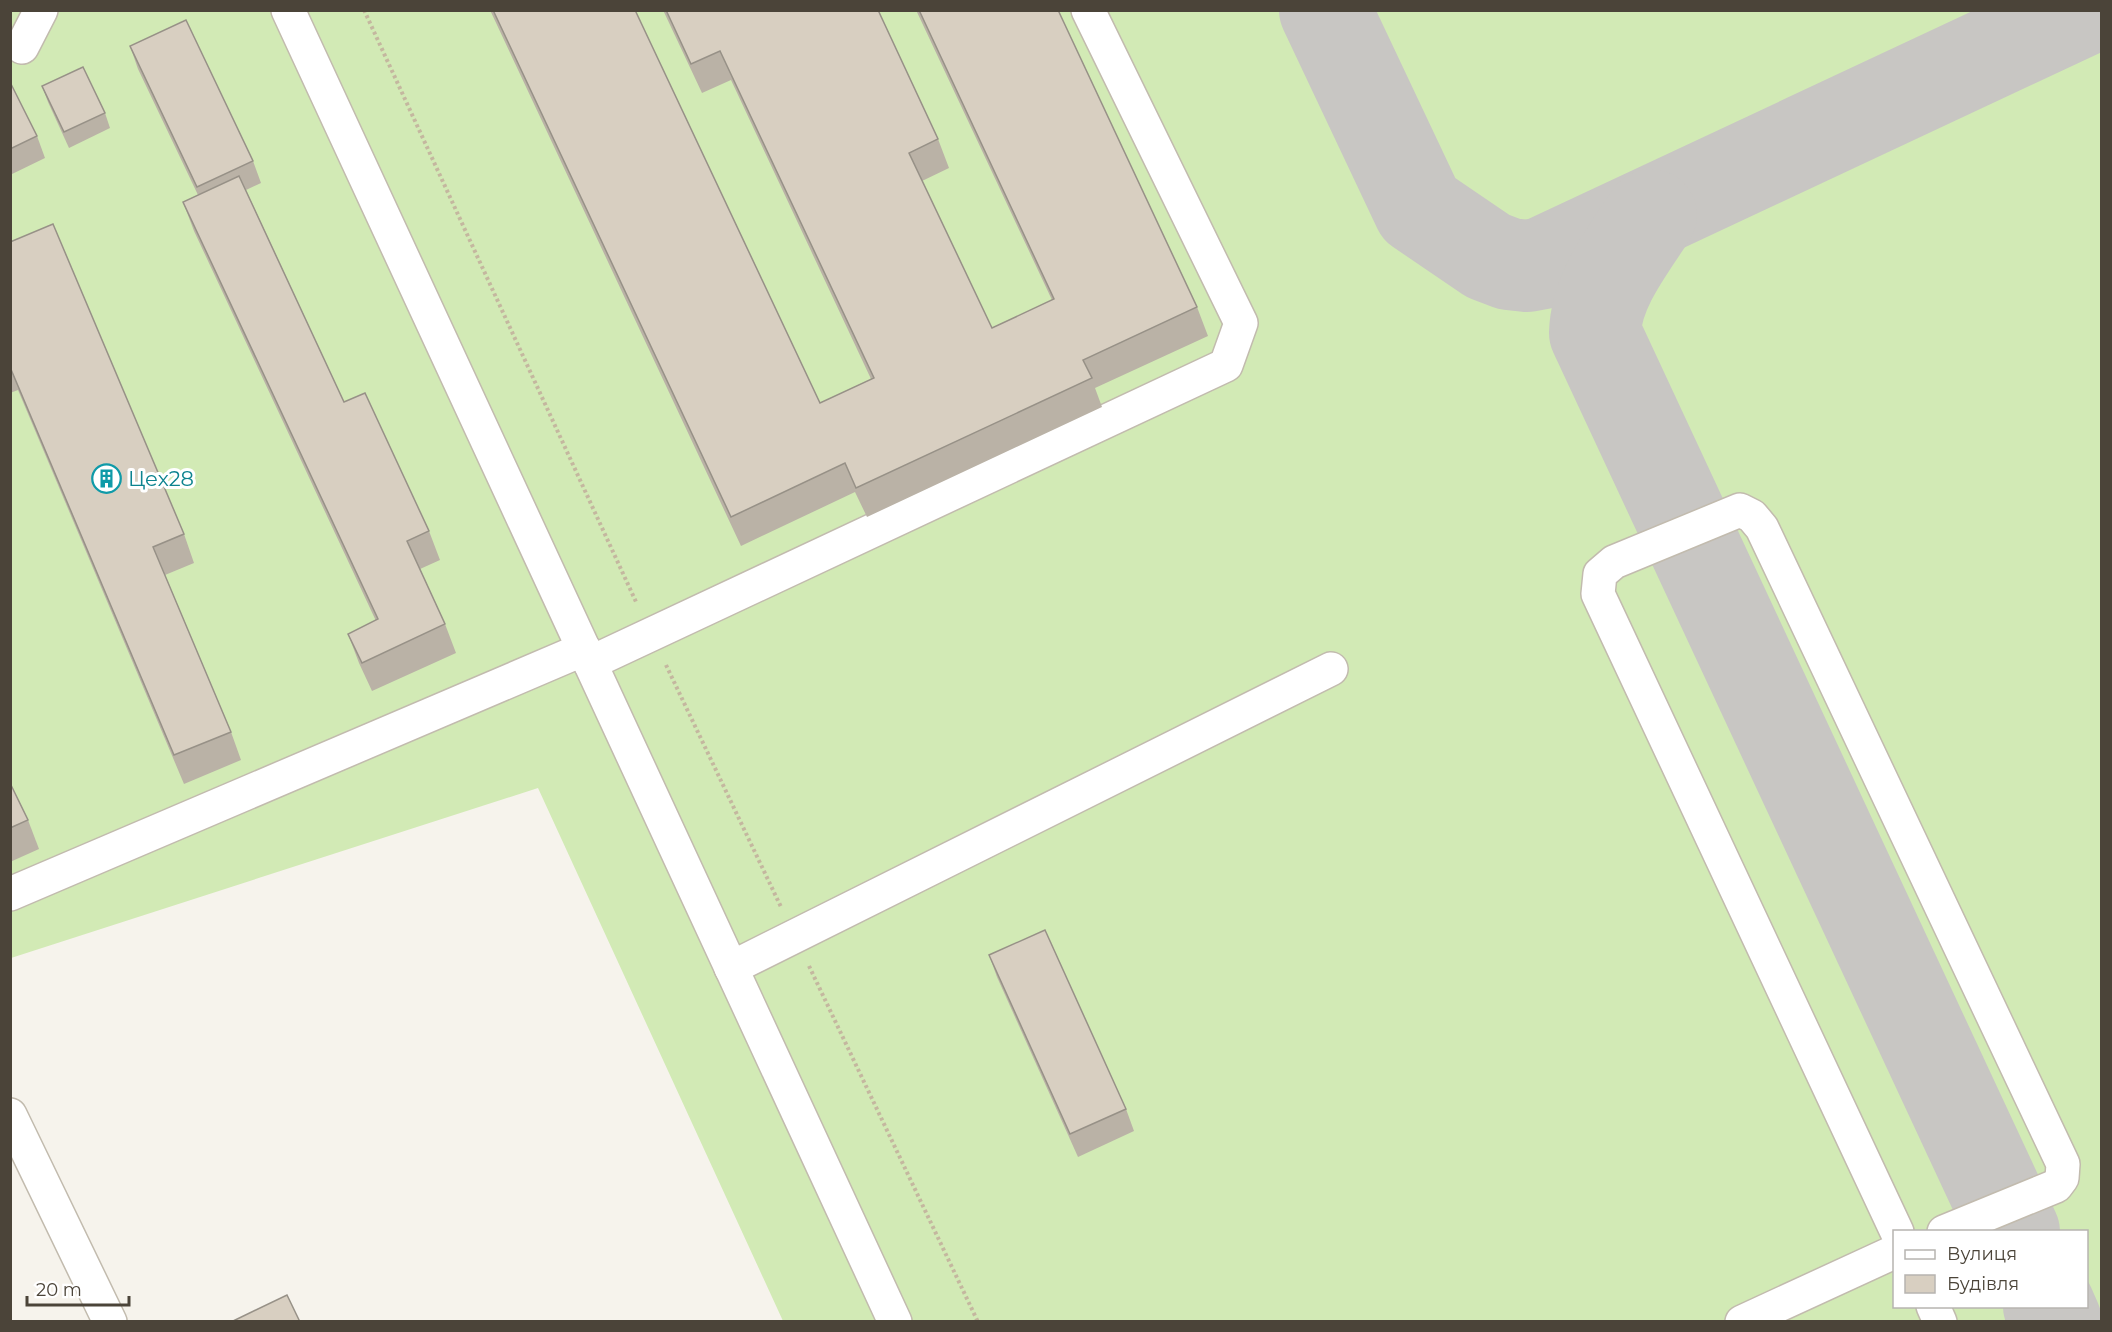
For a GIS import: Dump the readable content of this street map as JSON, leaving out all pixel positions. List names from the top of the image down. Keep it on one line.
{"places":{"building":["Цех28"]},"legend":["Вулиця","Будівля"],"scale_bar":"20 m"}
